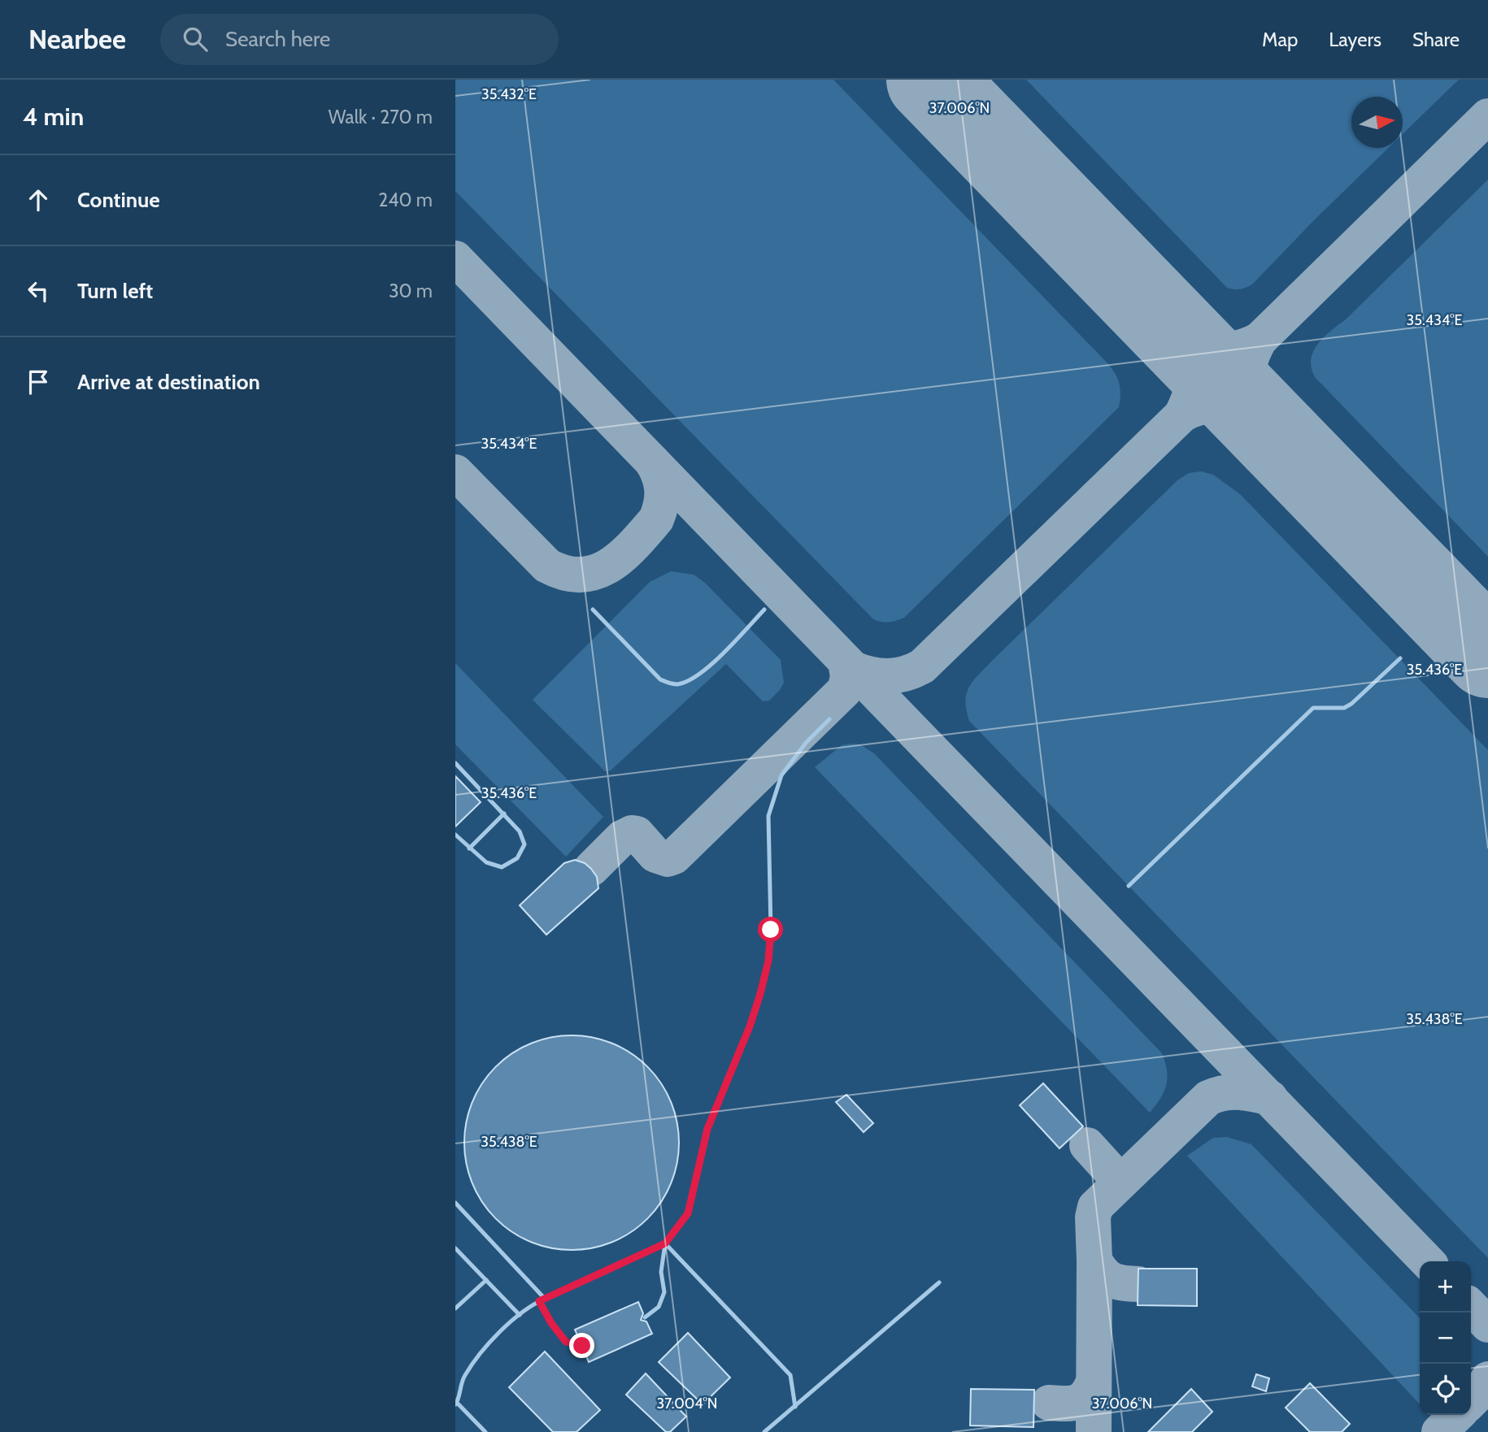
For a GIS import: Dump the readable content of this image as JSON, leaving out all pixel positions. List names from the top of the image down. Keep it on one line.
{"north":"right","page":{"header":"Nearbee","search":"Search here","nav":["Map","Layers","Share"],"heading":["4 min","Walk · 270 m"],"list":[["Continue","240 m"],["Turn left","30 m"],"Arrive at destination"],"map_buttons":["+","−"]},"coordinates":["35.432°E","37.006°N","35.434°E","35.436°E","35.438°E","37.004°N"]}
